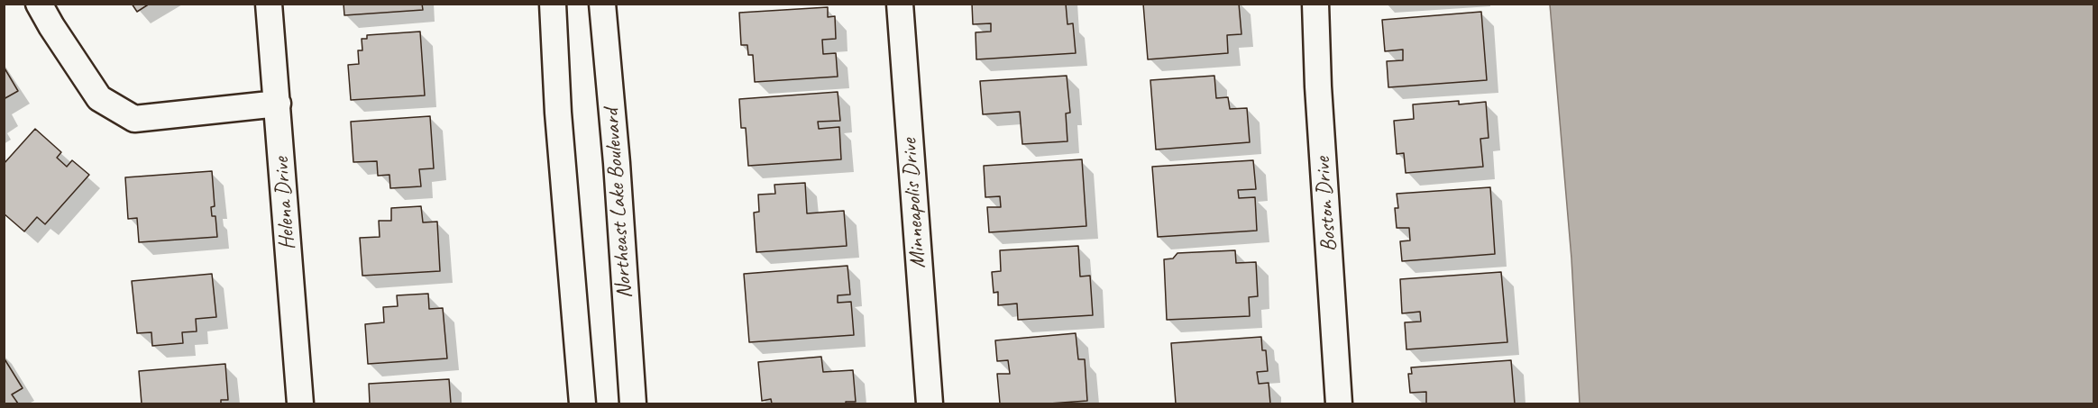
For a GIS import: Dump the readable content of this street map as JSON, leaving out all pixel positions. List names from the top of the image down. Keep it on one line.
{"streets":{"street":["Helena Drive","Northeast Lake Boulevard","Minneapolis Drive","Boston Drive"]}}
